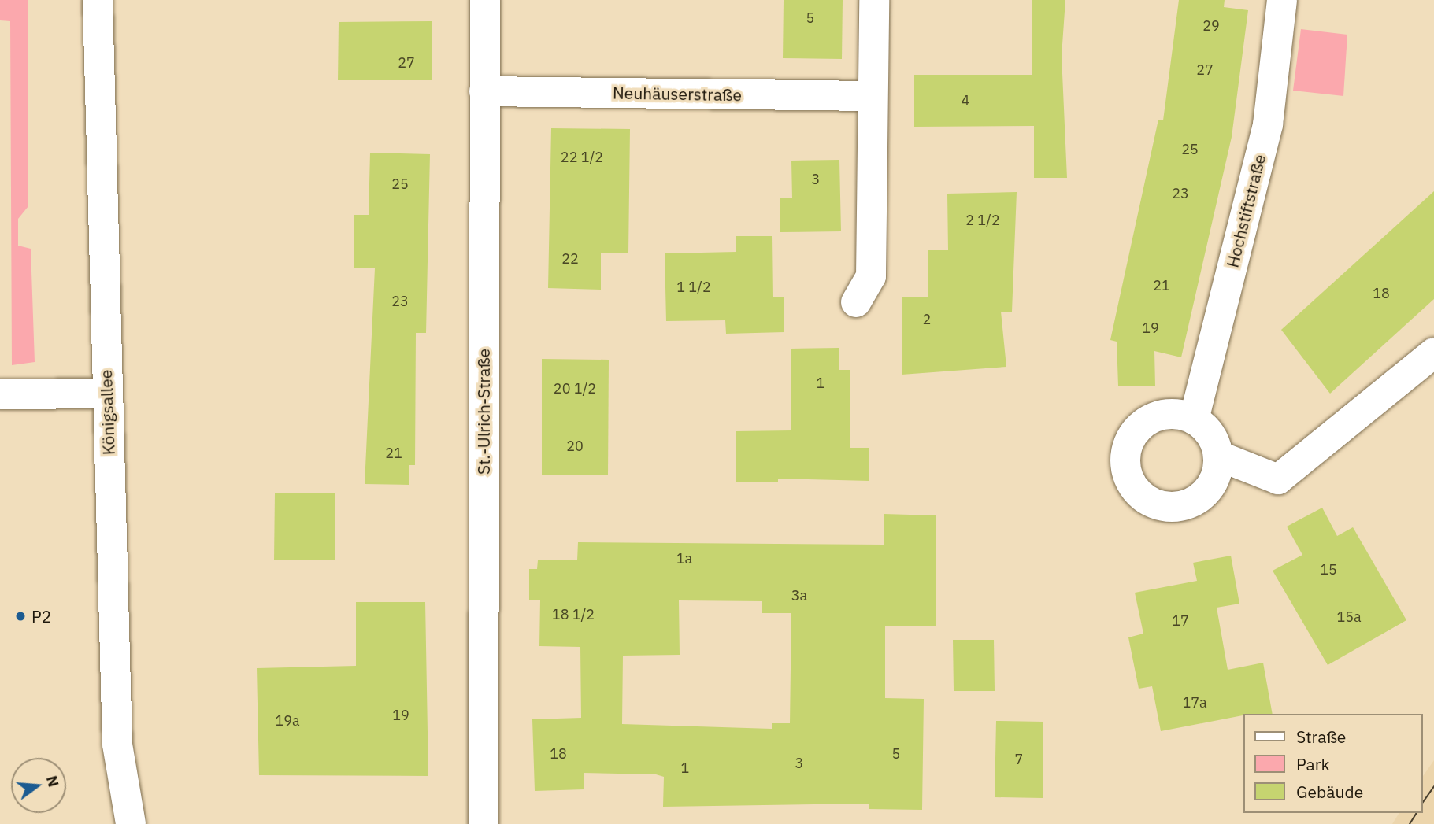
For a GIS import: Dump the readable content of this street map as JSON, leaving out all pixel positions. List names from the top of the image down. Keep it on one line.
{"streets":{"street":["Neuhäuserstraße","Hochstiftstraße","St.-Ulrich-Straße","Königsallee"]},"crossings":[["Neuhäuserstraße","St.-Ulrich-Straße"]],"places":["P2"],"house_numbers":["5","29","27","27","4","25","22 1/2","3","25","23","2 1/2","22","21","1 1/2","18","23","2","19","1","20 1/2","20","21","1a","15","3a","18 1/2","15a","17","17a","19","19a","18","5","7","3","1"],"legend":["Straße","Park","Gebäude"],"north":"right"}
